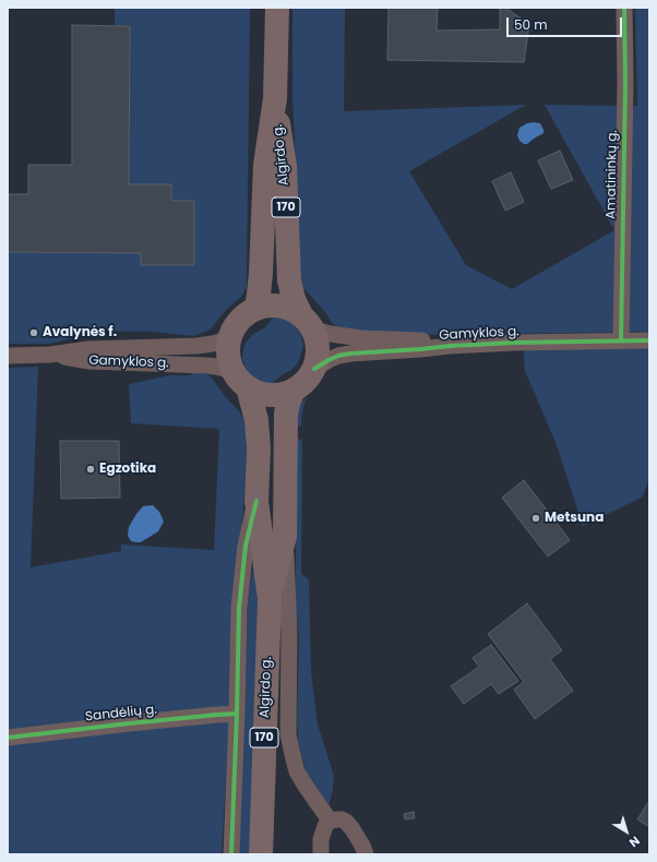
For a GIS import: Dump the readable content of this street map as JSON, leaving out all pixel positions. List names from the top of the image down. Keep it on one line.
{"streets":{"main road":["Algirdo g.","170"],"street":["Amatininkų g.","Gamyklos g.","Sandėlių g."]},"crossings":[["Algirdo g.","Gamyklos g."],["Amatininkų g.","Gamyklos g."]],"places":["Avalynės f.","Egzotika","Metsuna"],"scale_bar":"50 m","north":"bottom right"}
